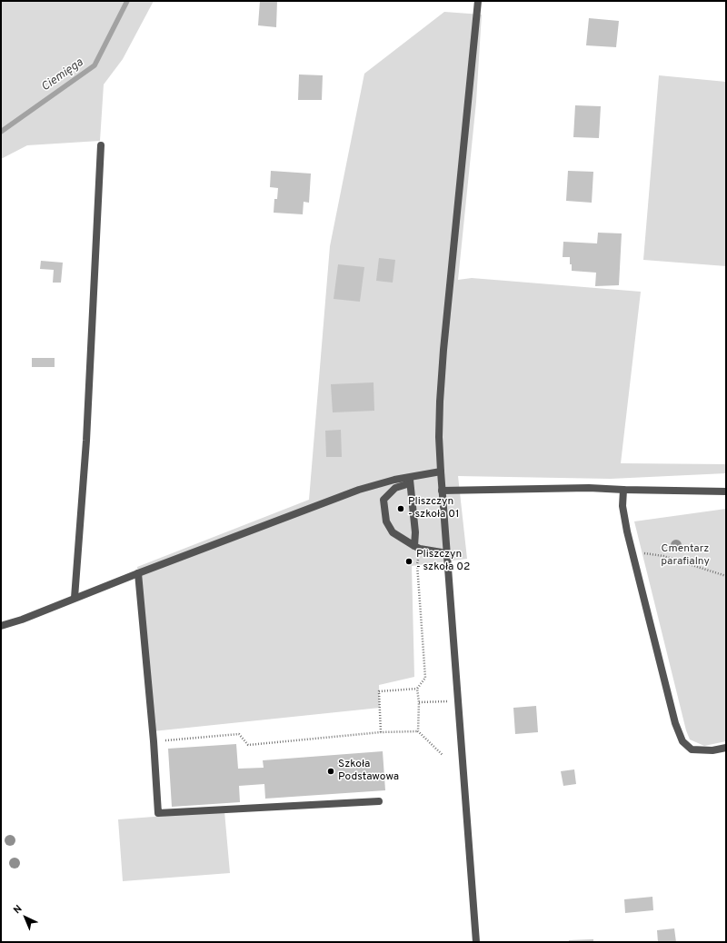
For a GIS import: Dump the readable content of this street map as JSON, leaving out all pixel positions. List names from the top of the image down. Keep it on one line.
{"water":["Ciemięga"],"parks":["Cmentarz parafialny"],"places":["Pliszczyn - szkoła 01","Pliszczyn - szkoła 02","Szkoła Podstawowa"],"north":"top left"}
